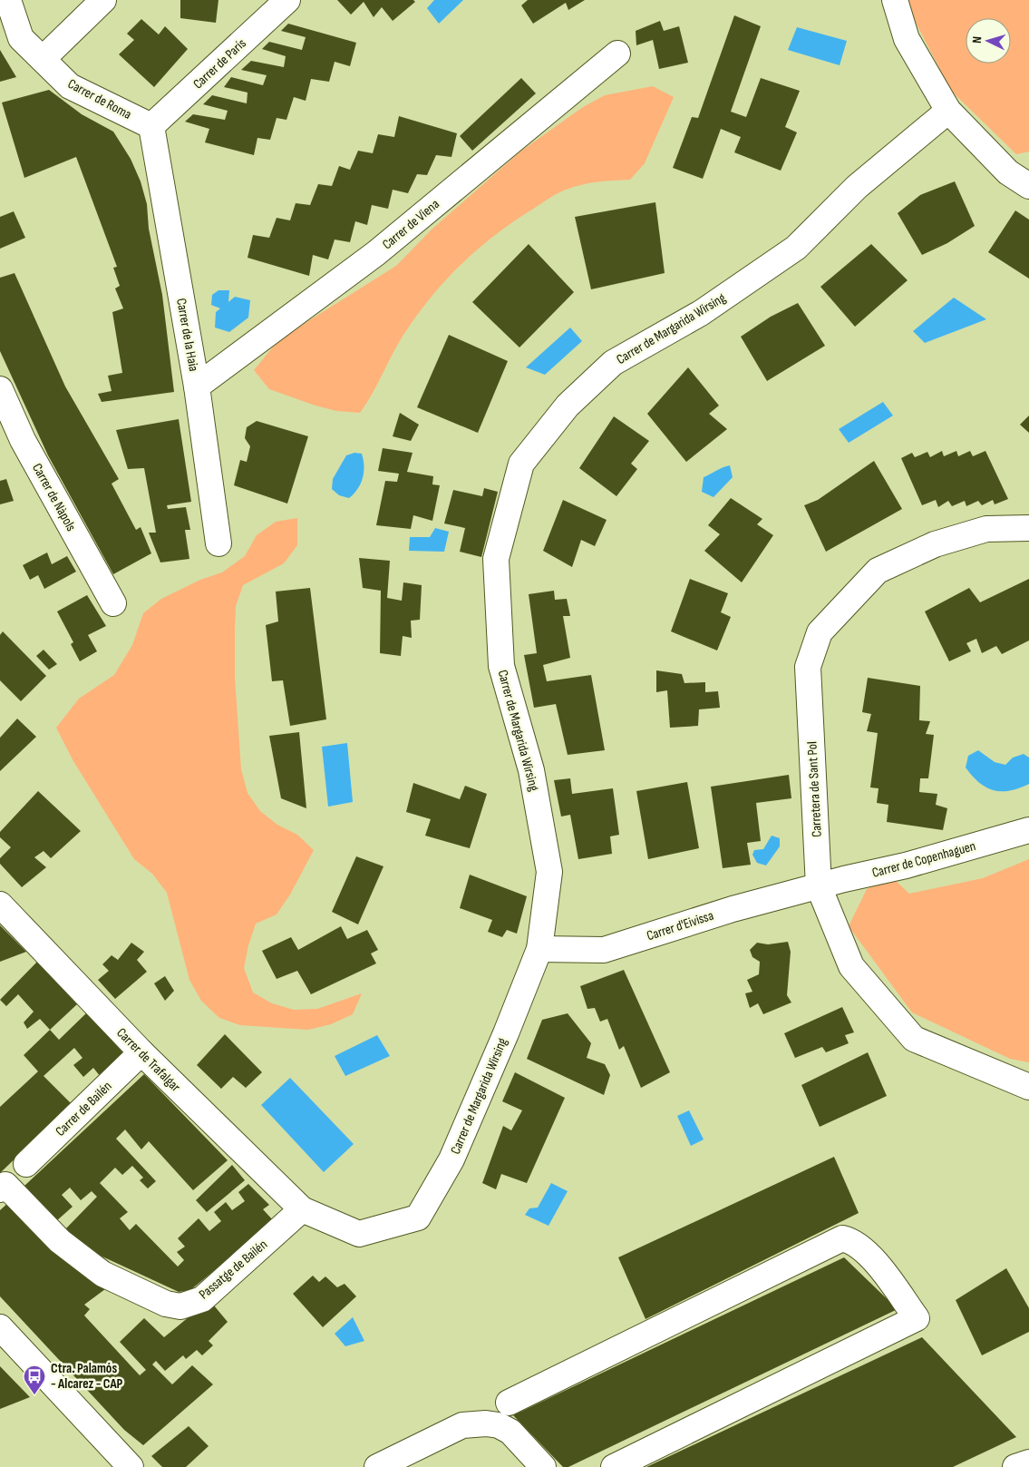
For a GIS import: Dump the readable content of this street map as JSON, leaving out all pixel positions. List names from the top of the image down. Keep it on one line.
{"streets":{"street":["Carrer de París","Carrer de Roma","Carrer de Viena","Carrer de Margarida Wirsing","Carrer de la Haia","Carrer de Nàpols","Carretera de Sant Pol","Carrer de Copenhaguen","Carrer d'Eivissa","Carrer de Trafalgar","Carrer de Bailén","Passatge de Bailén"]},"crossings":[["Carrer de París","Carrer de Roma"],["Carrer de París","Carrer de la Haia"],["Carrer de Roma","Carrer de la Haia"],["Carrer de Viena","Carrer de la Haia"],["Carrer de Margarida Wirsing","Carrer d'Eivissa"],["Carrer de Margarida Wirsing","Carrer de Trafalgar"],["Carrer de Margarida Wirsing","Passatge de Bailén"],["Carretera de Sant Pol","Carrer de Copenhaguen"],["Carretera de Sant Pol","Carrer d'Eivissa"],["Carrer de Copenhaguen","Carrer d'Eivissa"],["Carrer de Trafalgar","Carrer de Bailén"],["Carrer de Trafalgar","Passatge de Bailén"]],"places":{"bus stop":["Ctra. Palamós - Alcarez - CAP"]},"north":"left"}
